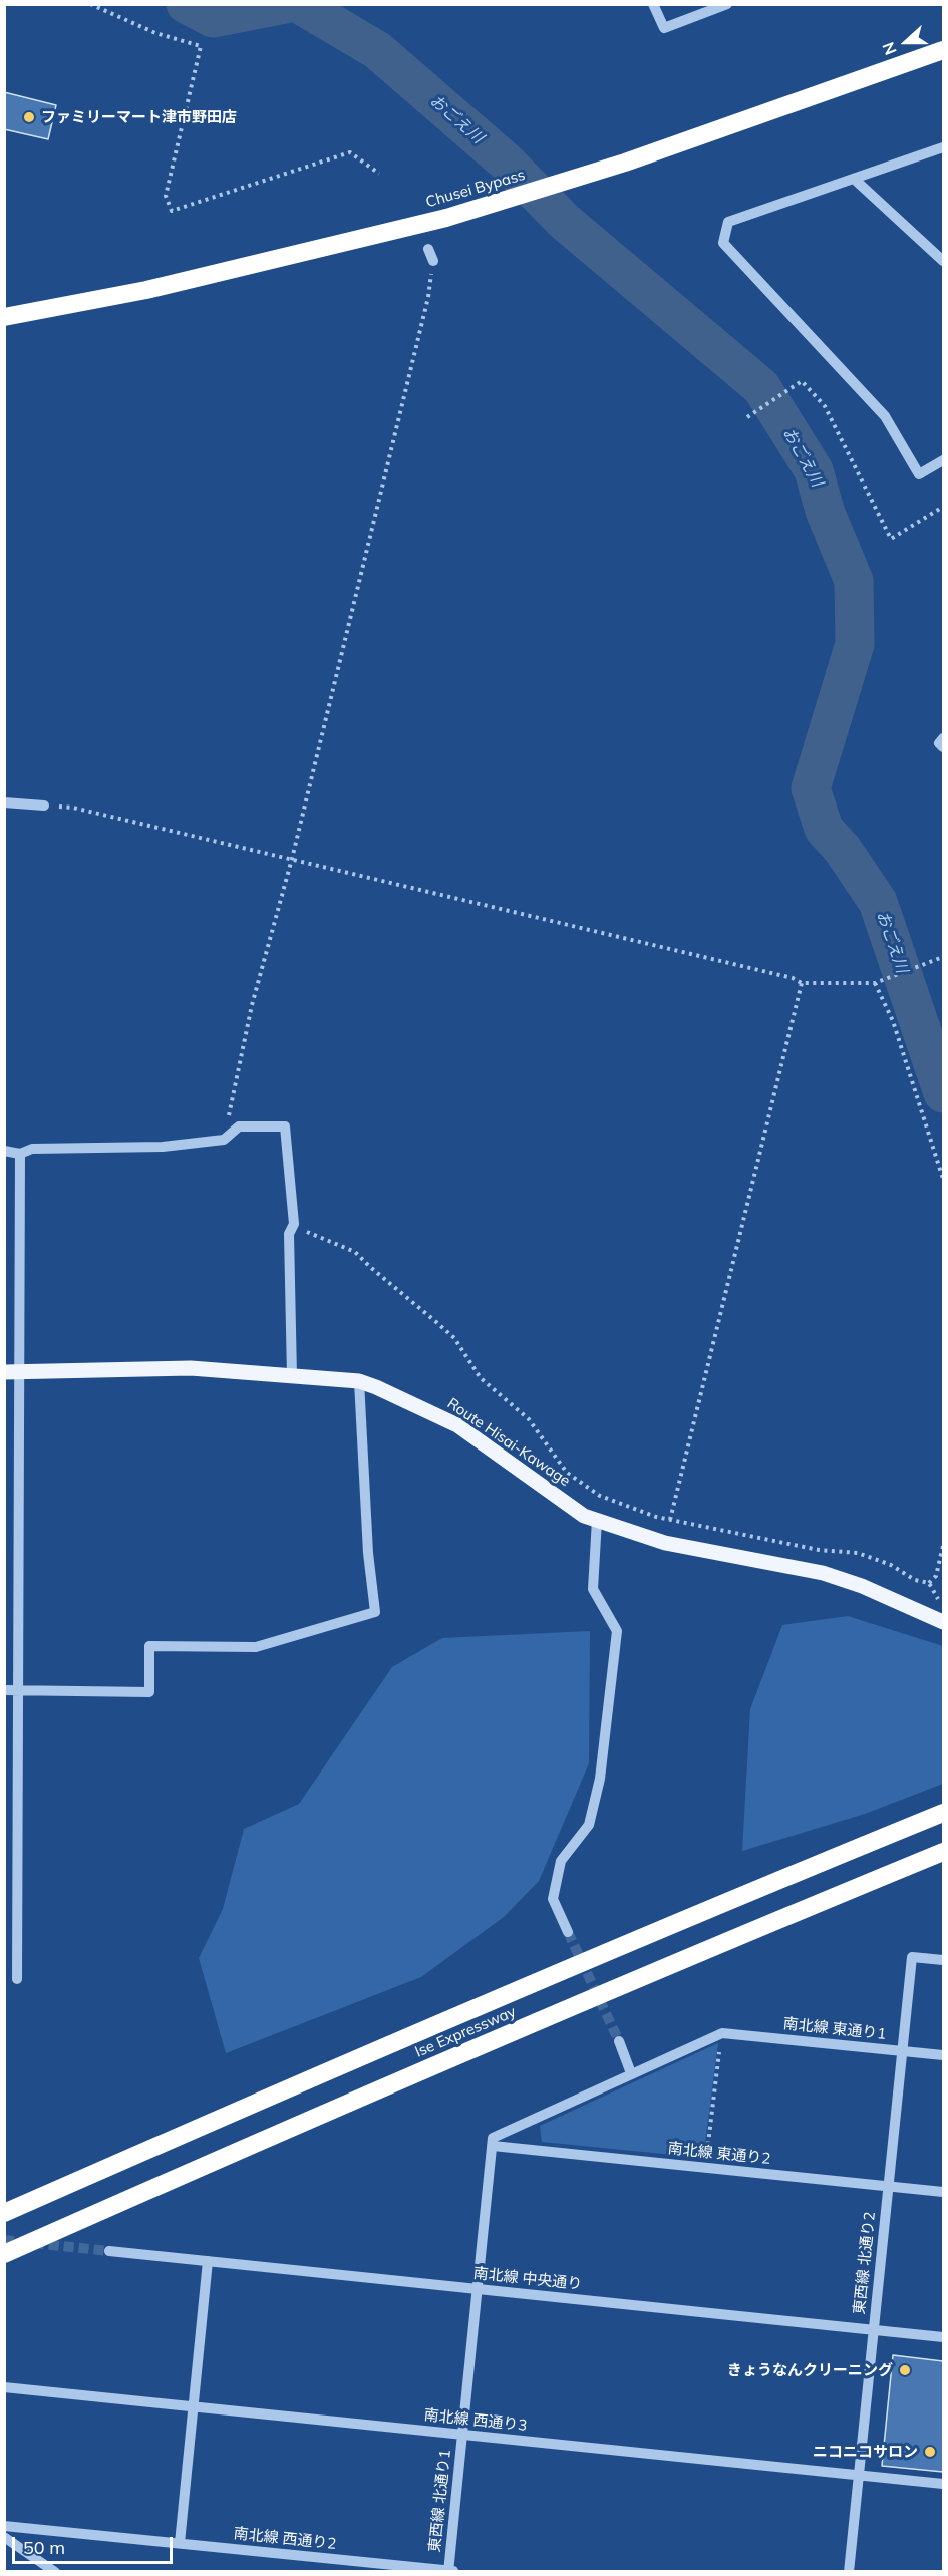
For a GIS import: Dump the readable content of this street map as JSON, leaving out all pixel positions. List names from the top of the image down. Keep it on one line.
{"streets":{"highway":["Chusei Bypass","Ise Expressway"],"main road":["Route Hisai-Kawage"],"street":["南北線 東通り1","南北線 東通り2","東西線 北通り2","南北線 中央通り","南北線 西通り3","東西線 北通り1","南北線 西通り2"]},"crossings":[["南北線 東通り1","東西線 北通り2"],["南北線 東通り2","東西線 北通り2"],["南北線 東通り2","東西線 北通り1"],["東西線 北通り2","南北線 中央通り"],["東西線 北通り2","南北線 西通り3"],["南北線 中央通り","東西線 北通り1"],["南北線 西通り3","東西線 北通り1"],["東西線 北通り1","南北線 西通り2"]],"water":["おごえ川"],"places":["ファミリーマート津市野田店","きょうなんクリーニング","ニコニコサロン"],"scale_bar":"50 m","north":"left"}
